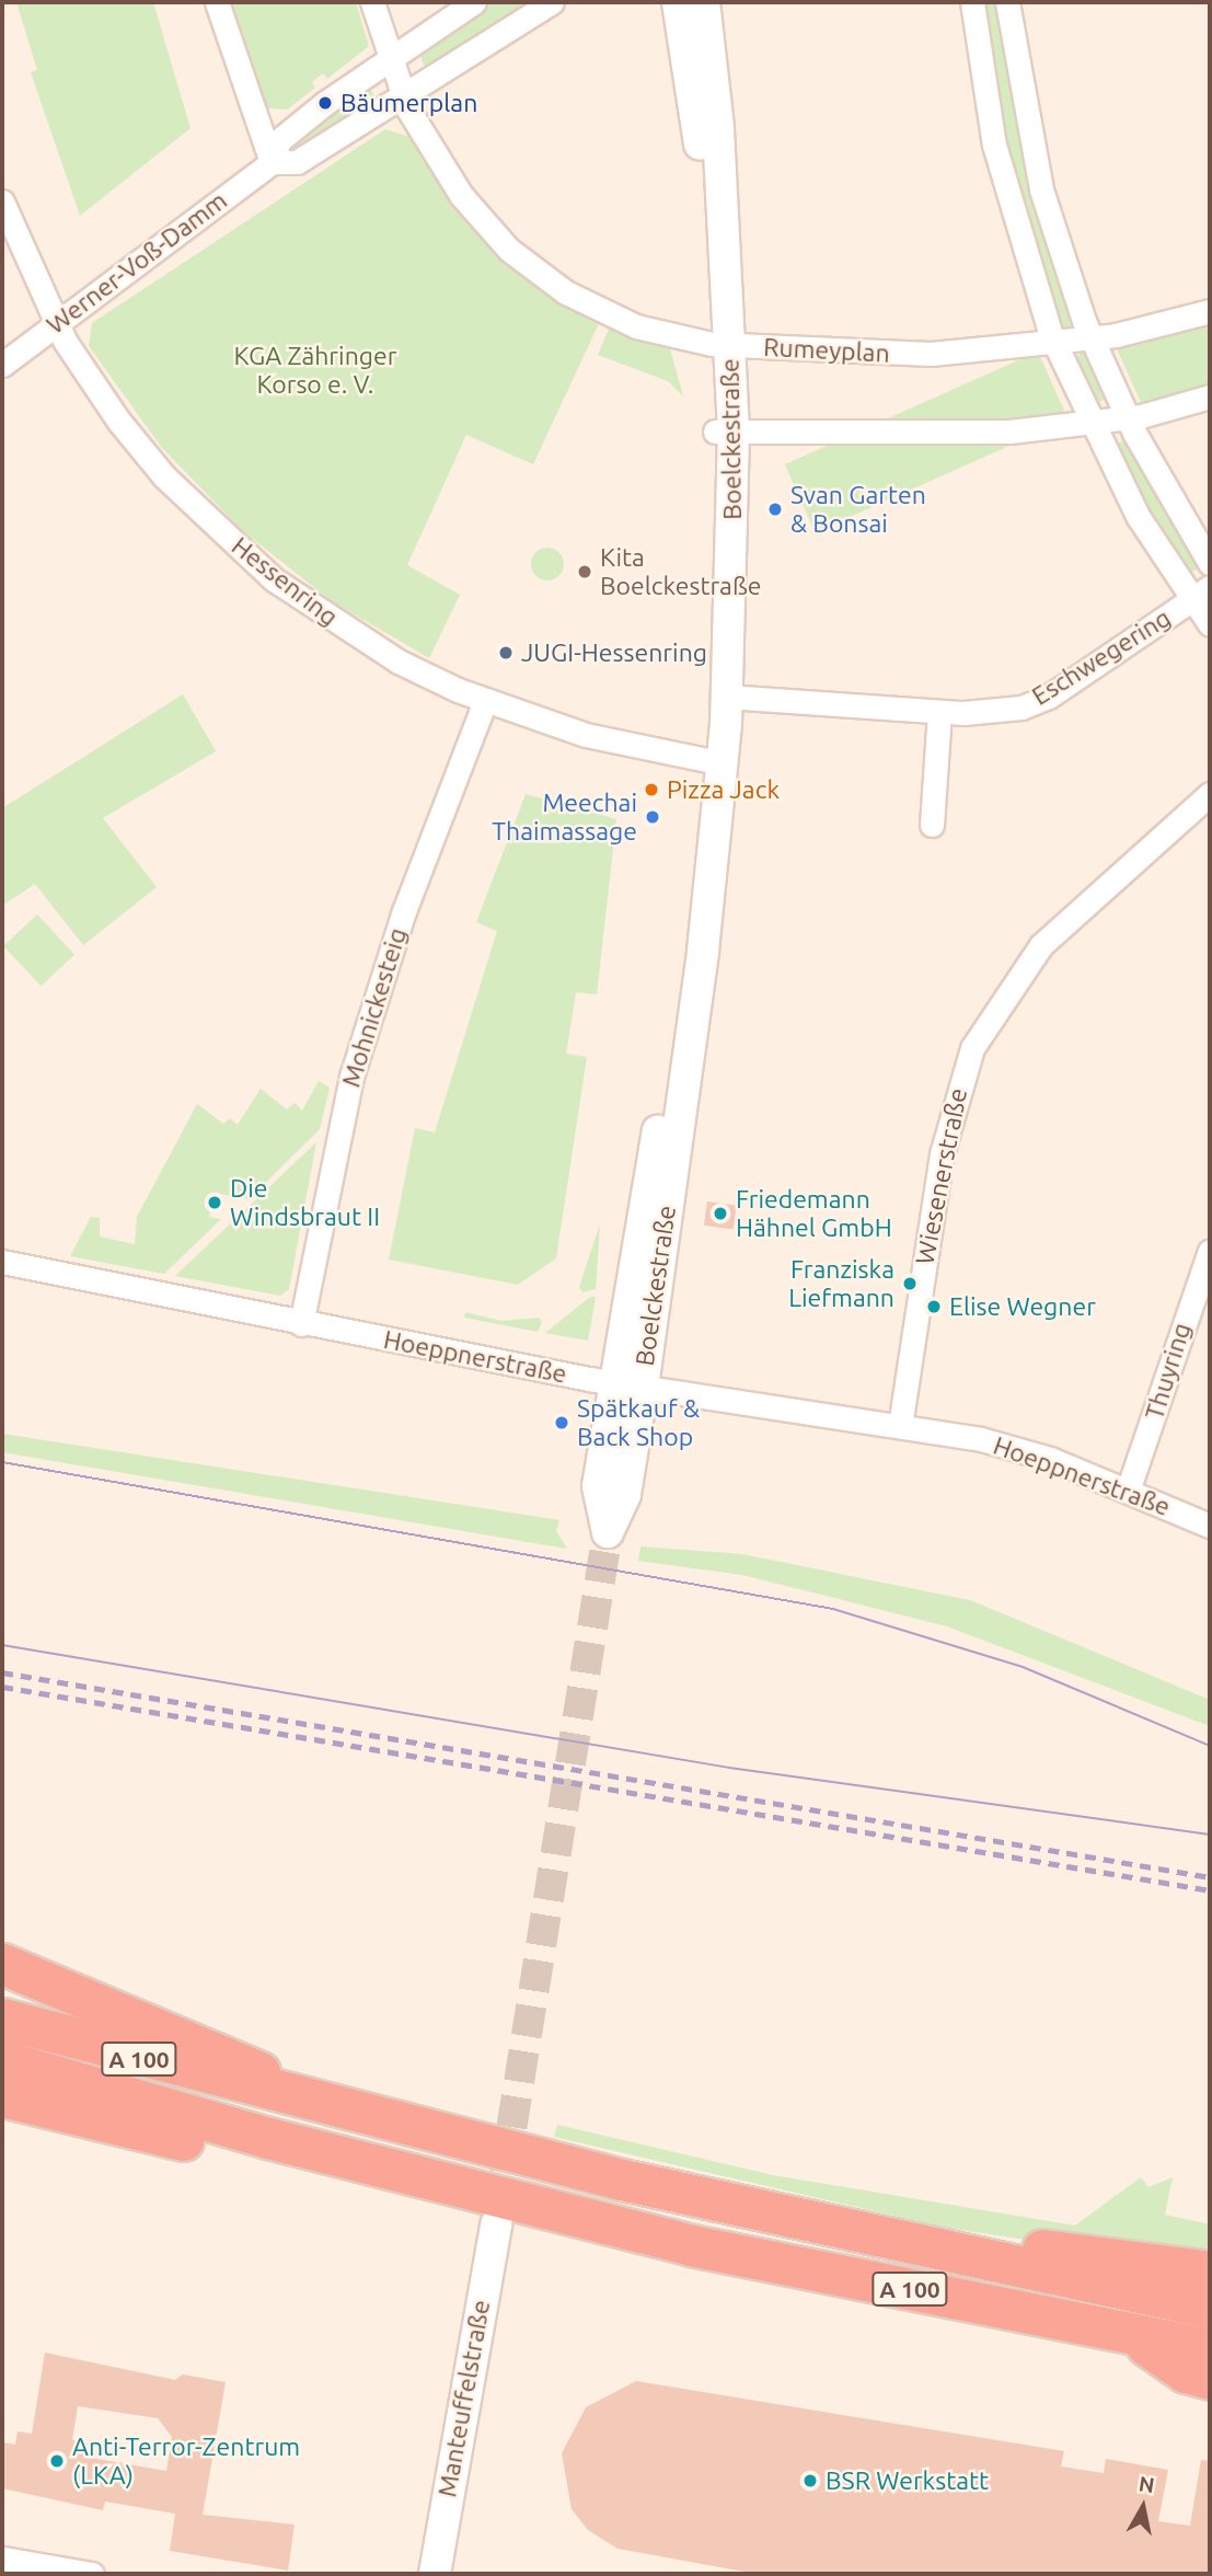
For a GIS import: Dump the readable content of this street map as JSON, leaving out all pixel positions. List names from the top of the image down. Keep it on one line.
{"streets":{"highway":["A 100"],"main road":["Boelckestraße","Manteuffelstraße"],"street":["Werner-Voß-Damm","Rumeyplan","Hessenring","Eschwegering","Mohnickesteig","Wiesenerstraße","Hoeppnerstraße","Thuyring"]},"crossings":[["Werner-Voß-Damm","Rumeyplan"],["Werner-Voß-Damm","Hessenring"],["Rumeyplan","Boelckestraße"],["Boelckestraße","Hessenring"],["Boelckestraße","Eschwegering"],["Boelckestraße","Hoeppnerstraße"],["Hessenring","Mohnickesteig"],["Mohnickesteig","Hoeppnerstraße"],["Wiesenerstraße","Hoeppnerstraße"],["Hoeppnerstraße","Thuyring"]],"parks":["KGA Zähringer Korso e. V."],"places":["Bäumerplan","Svan Garten & Bonsai","Kita Boelckestraße","JUGI-Hessenring","Pizza Jack","Meechai Thaimassage","Die Windsbraut II","Friedemann Hähnel GmbH","Franziska Liefmann","Elise Wegner","Spätkauf & Back Shop","Anti-Terror-Zentrum (LKA)","BSR Werkstatt"],"north":"top"}
